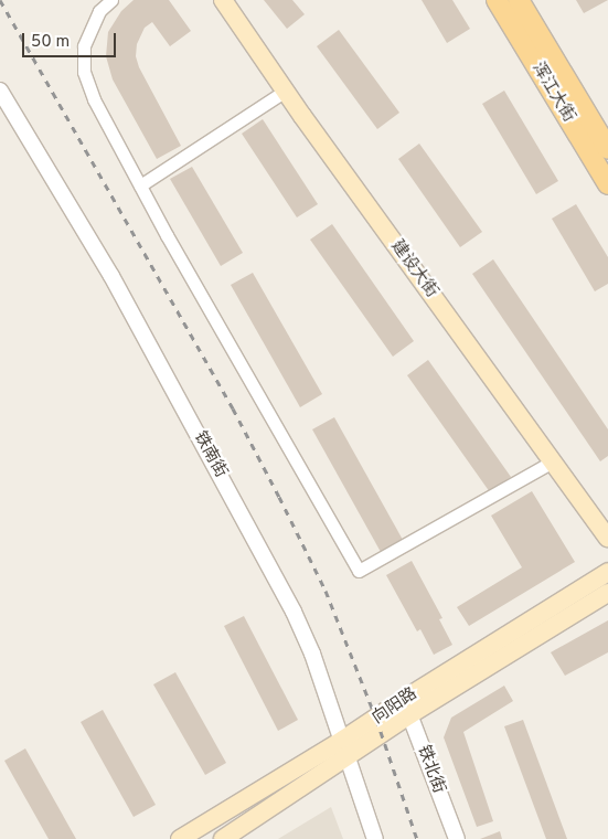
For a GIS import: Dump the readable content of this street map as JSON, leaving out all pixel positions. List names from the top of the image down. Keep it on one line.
{"streets":{"main road":["浑江大街","建设大街","向阳路"],"street":["铁南街","铁北街"]},"crossings":[["铁南街","向阳路"],["向阳路","铁北街"]],"scale_bar":"50 m"}
